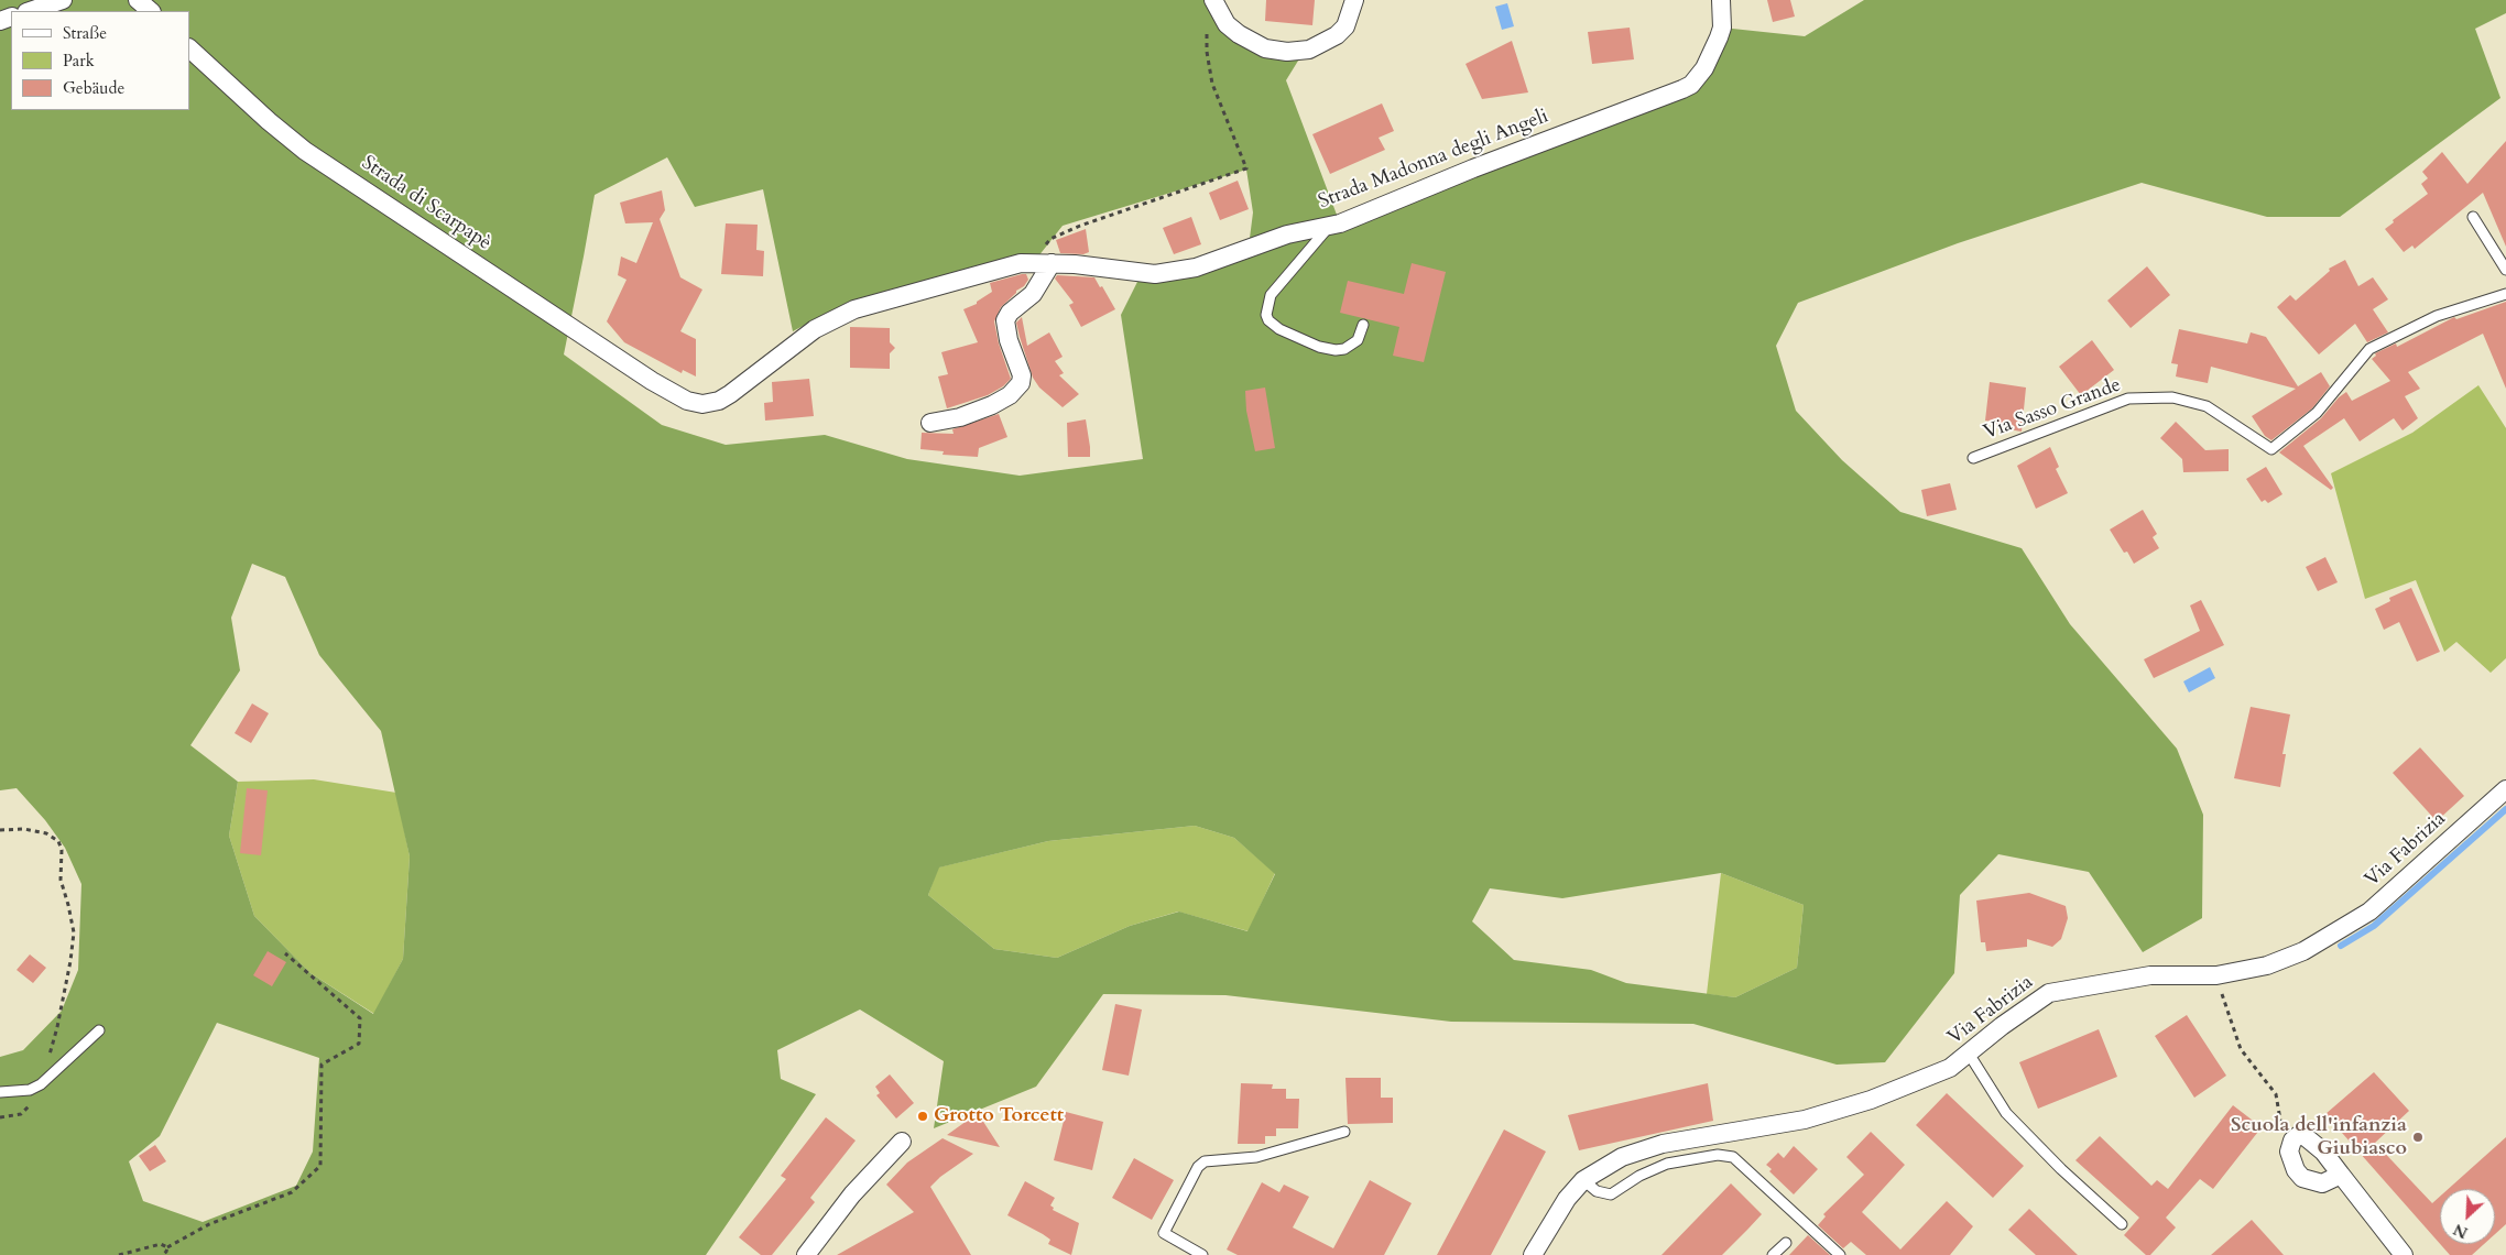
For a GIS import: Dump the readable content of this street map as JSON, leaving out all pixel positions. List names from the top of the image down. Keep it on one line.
{"streets":{"street":["Strada Madonna degli Angeli","Strada di Scarpapè","Via Fabrizia"],"lane":["Via Sasso Grande"]},"crossings":[["Strada Madonna degli Angeli","Strada di Scarpapè"]],"places":["Grotto Torcett","Scuola dell'infanzia Giubiasco"],"legend":["Straße","Park","Gebäude"],"north":"bottom left"}
